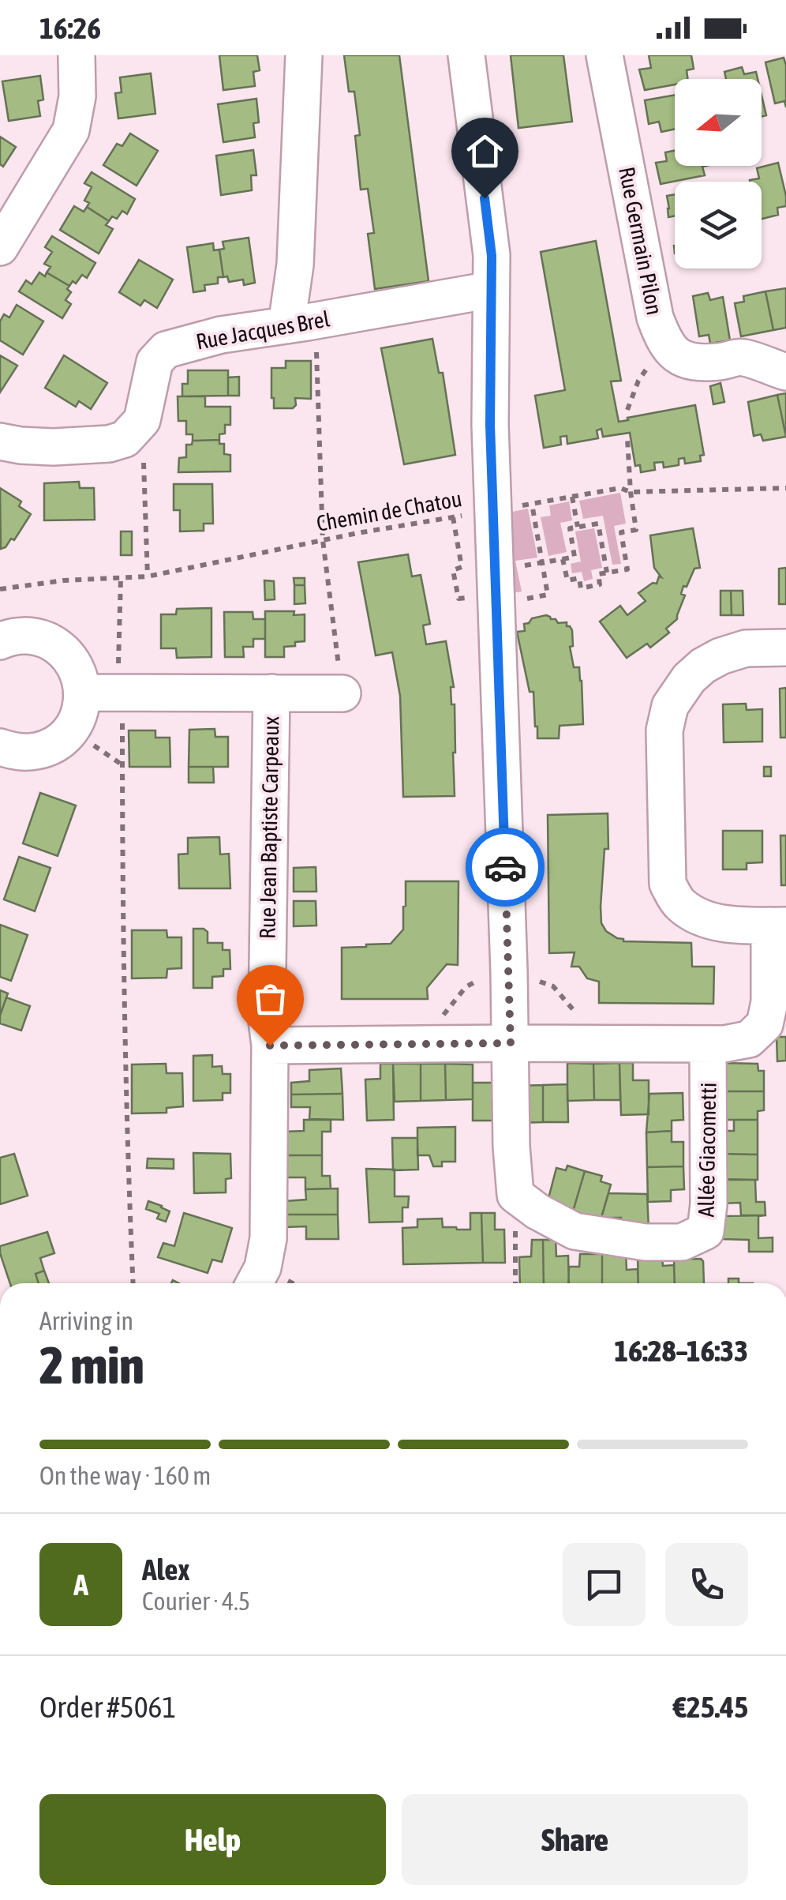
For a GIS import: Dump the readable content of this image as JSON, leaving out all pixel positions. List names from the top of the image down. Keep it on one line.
{"streets":{"street":["Rue Germain Pilon","Rue Jacques Brel","Rue Jean Baptiste Carpeaux","Allée Giacometti"],"path":["Chemin de Chatou"]},"north":"left","page":{"status":"16:26","heading":["2 min","Arriving in","16:28–16:33"],"panel":["Alex","Courier · 4.5","Order #5061","€25.45"],"bar":"On the way · 160 m","round":"A","buttons":["Help","Share"]}}
